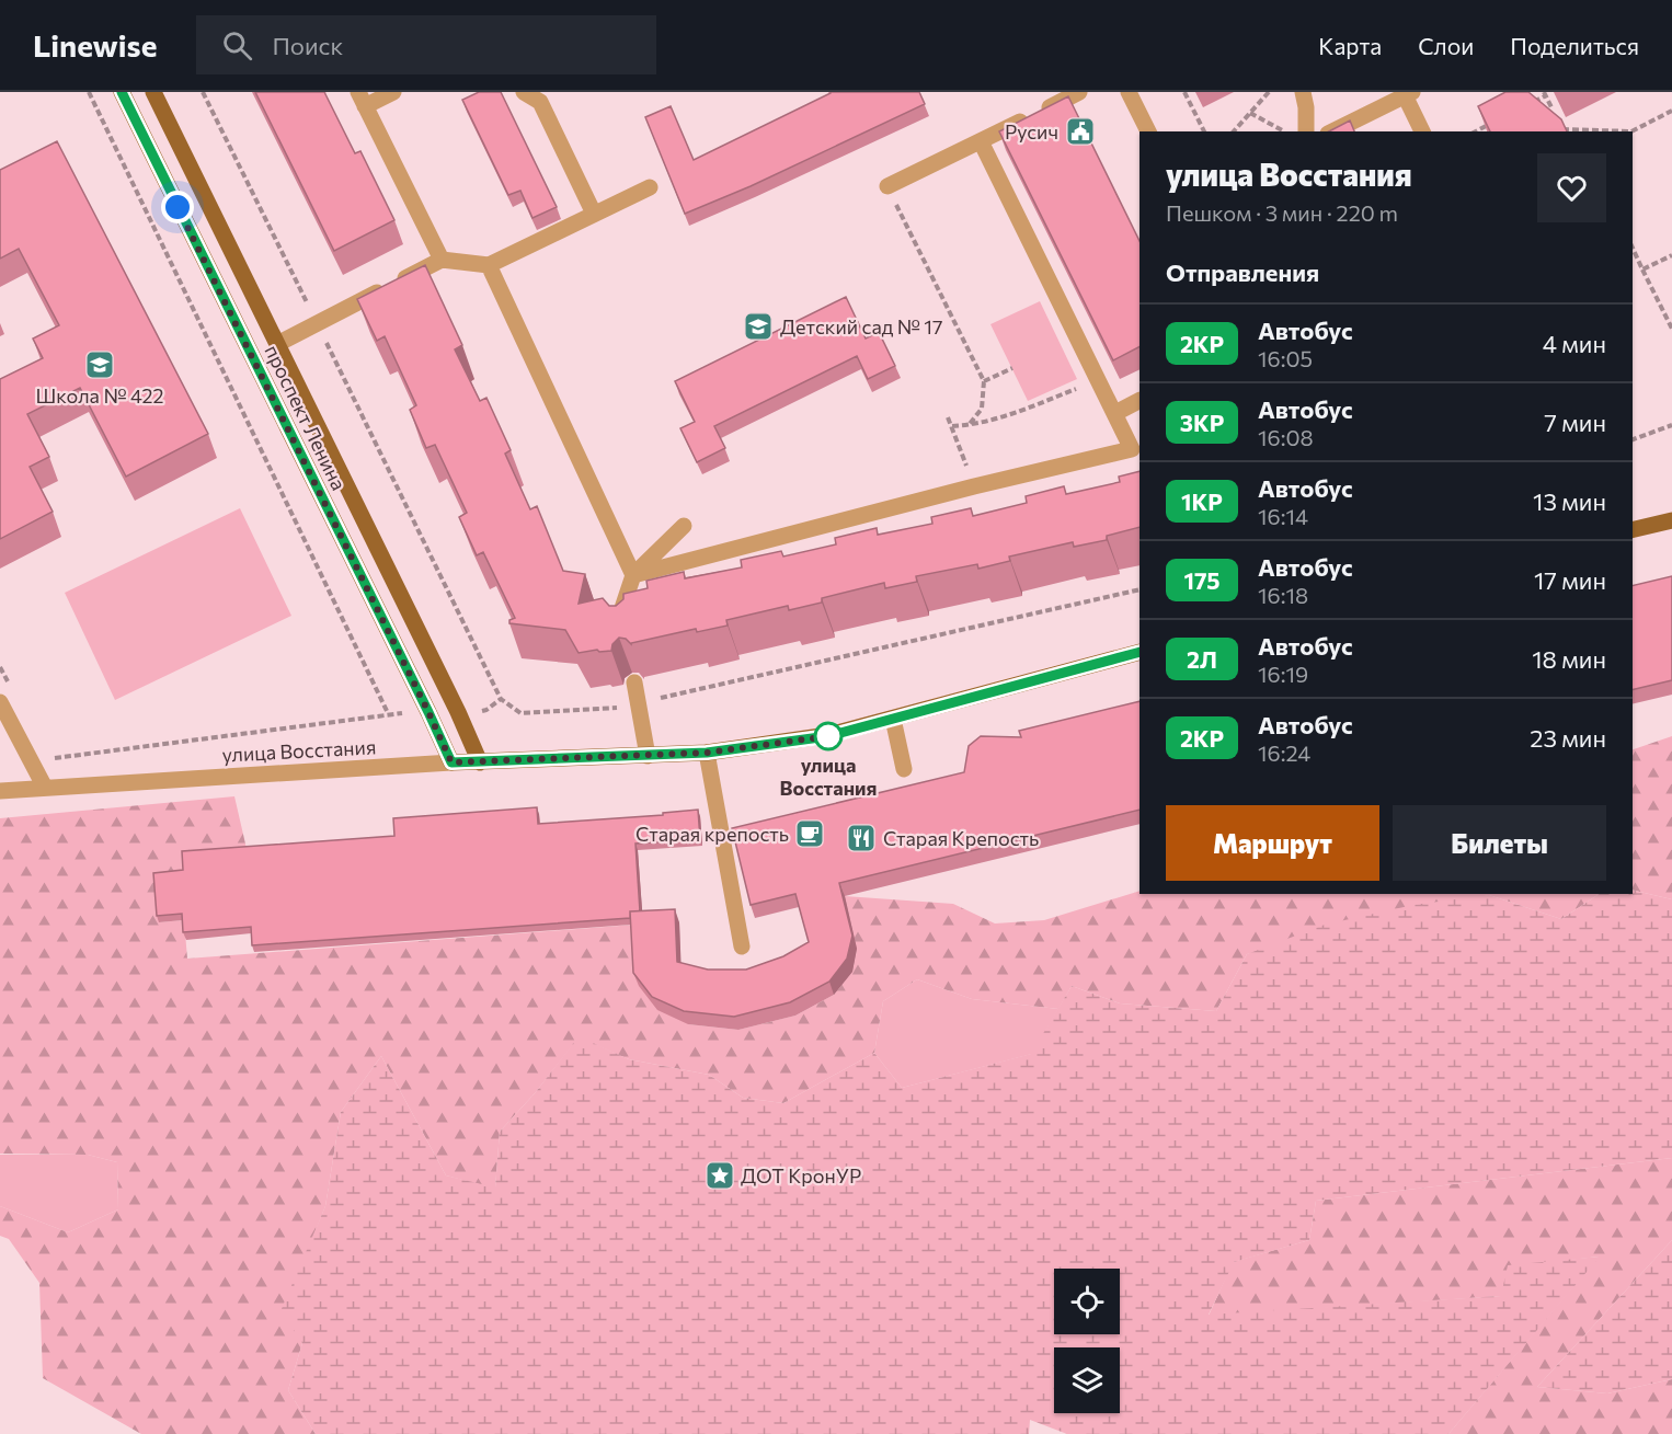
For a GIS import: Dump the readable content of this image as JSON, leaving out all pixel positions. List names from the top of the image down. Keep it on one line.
{"streets":{"main road":["проспект Ленина","улица Восстания"]},"crossings":[["проспект Ленина","улица Восстания"]],"places":{"public building":["Русич"],"school or university":["Детский сад № 17","Школа № 422"],"other":["улица Восстания"],"cafe":["Старая крепость"],"restaurant":["Старая Крепость"],"place":["ДОТ КронУР"]},"lines":["bus line 2КР"],"page":{"header":"Linewise","search":"Поиск","nav":["Карта","Слои","Поделиться"],"heading":[["улица Восстания","Пешком · 3 мин · 220 m"],"Отправления"],"list":[{"mark":"2КР","name":"Автобус","note":"16:05","value":"4 мин"},{"mark":"3КР","name":"Автобус","note":"16:08","value":"7 мин"},{"mark":"1КР","name":"Автобус","note":"16:14","value":"13 мин"},{"mark":"175","name":"Автобус","note":"16:18","value":"17 мин"},{"mark":"2Л","name":"Автобус","note":"16:19","value":"18 мин"},{"mark":"2КР","name":"Автобус","note":"16:24","value":"23 мин"}],"buttons":["Маршрут","Билеты"]}}
